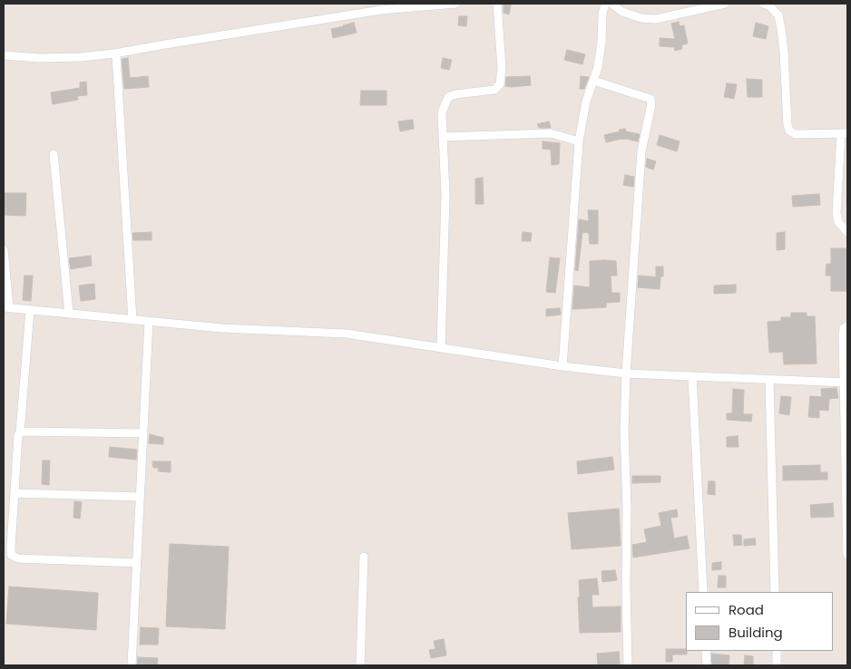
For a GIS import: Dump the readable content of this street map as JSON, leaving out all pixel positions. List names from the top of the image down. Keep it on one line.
{"legend":["Road","Building"]}
